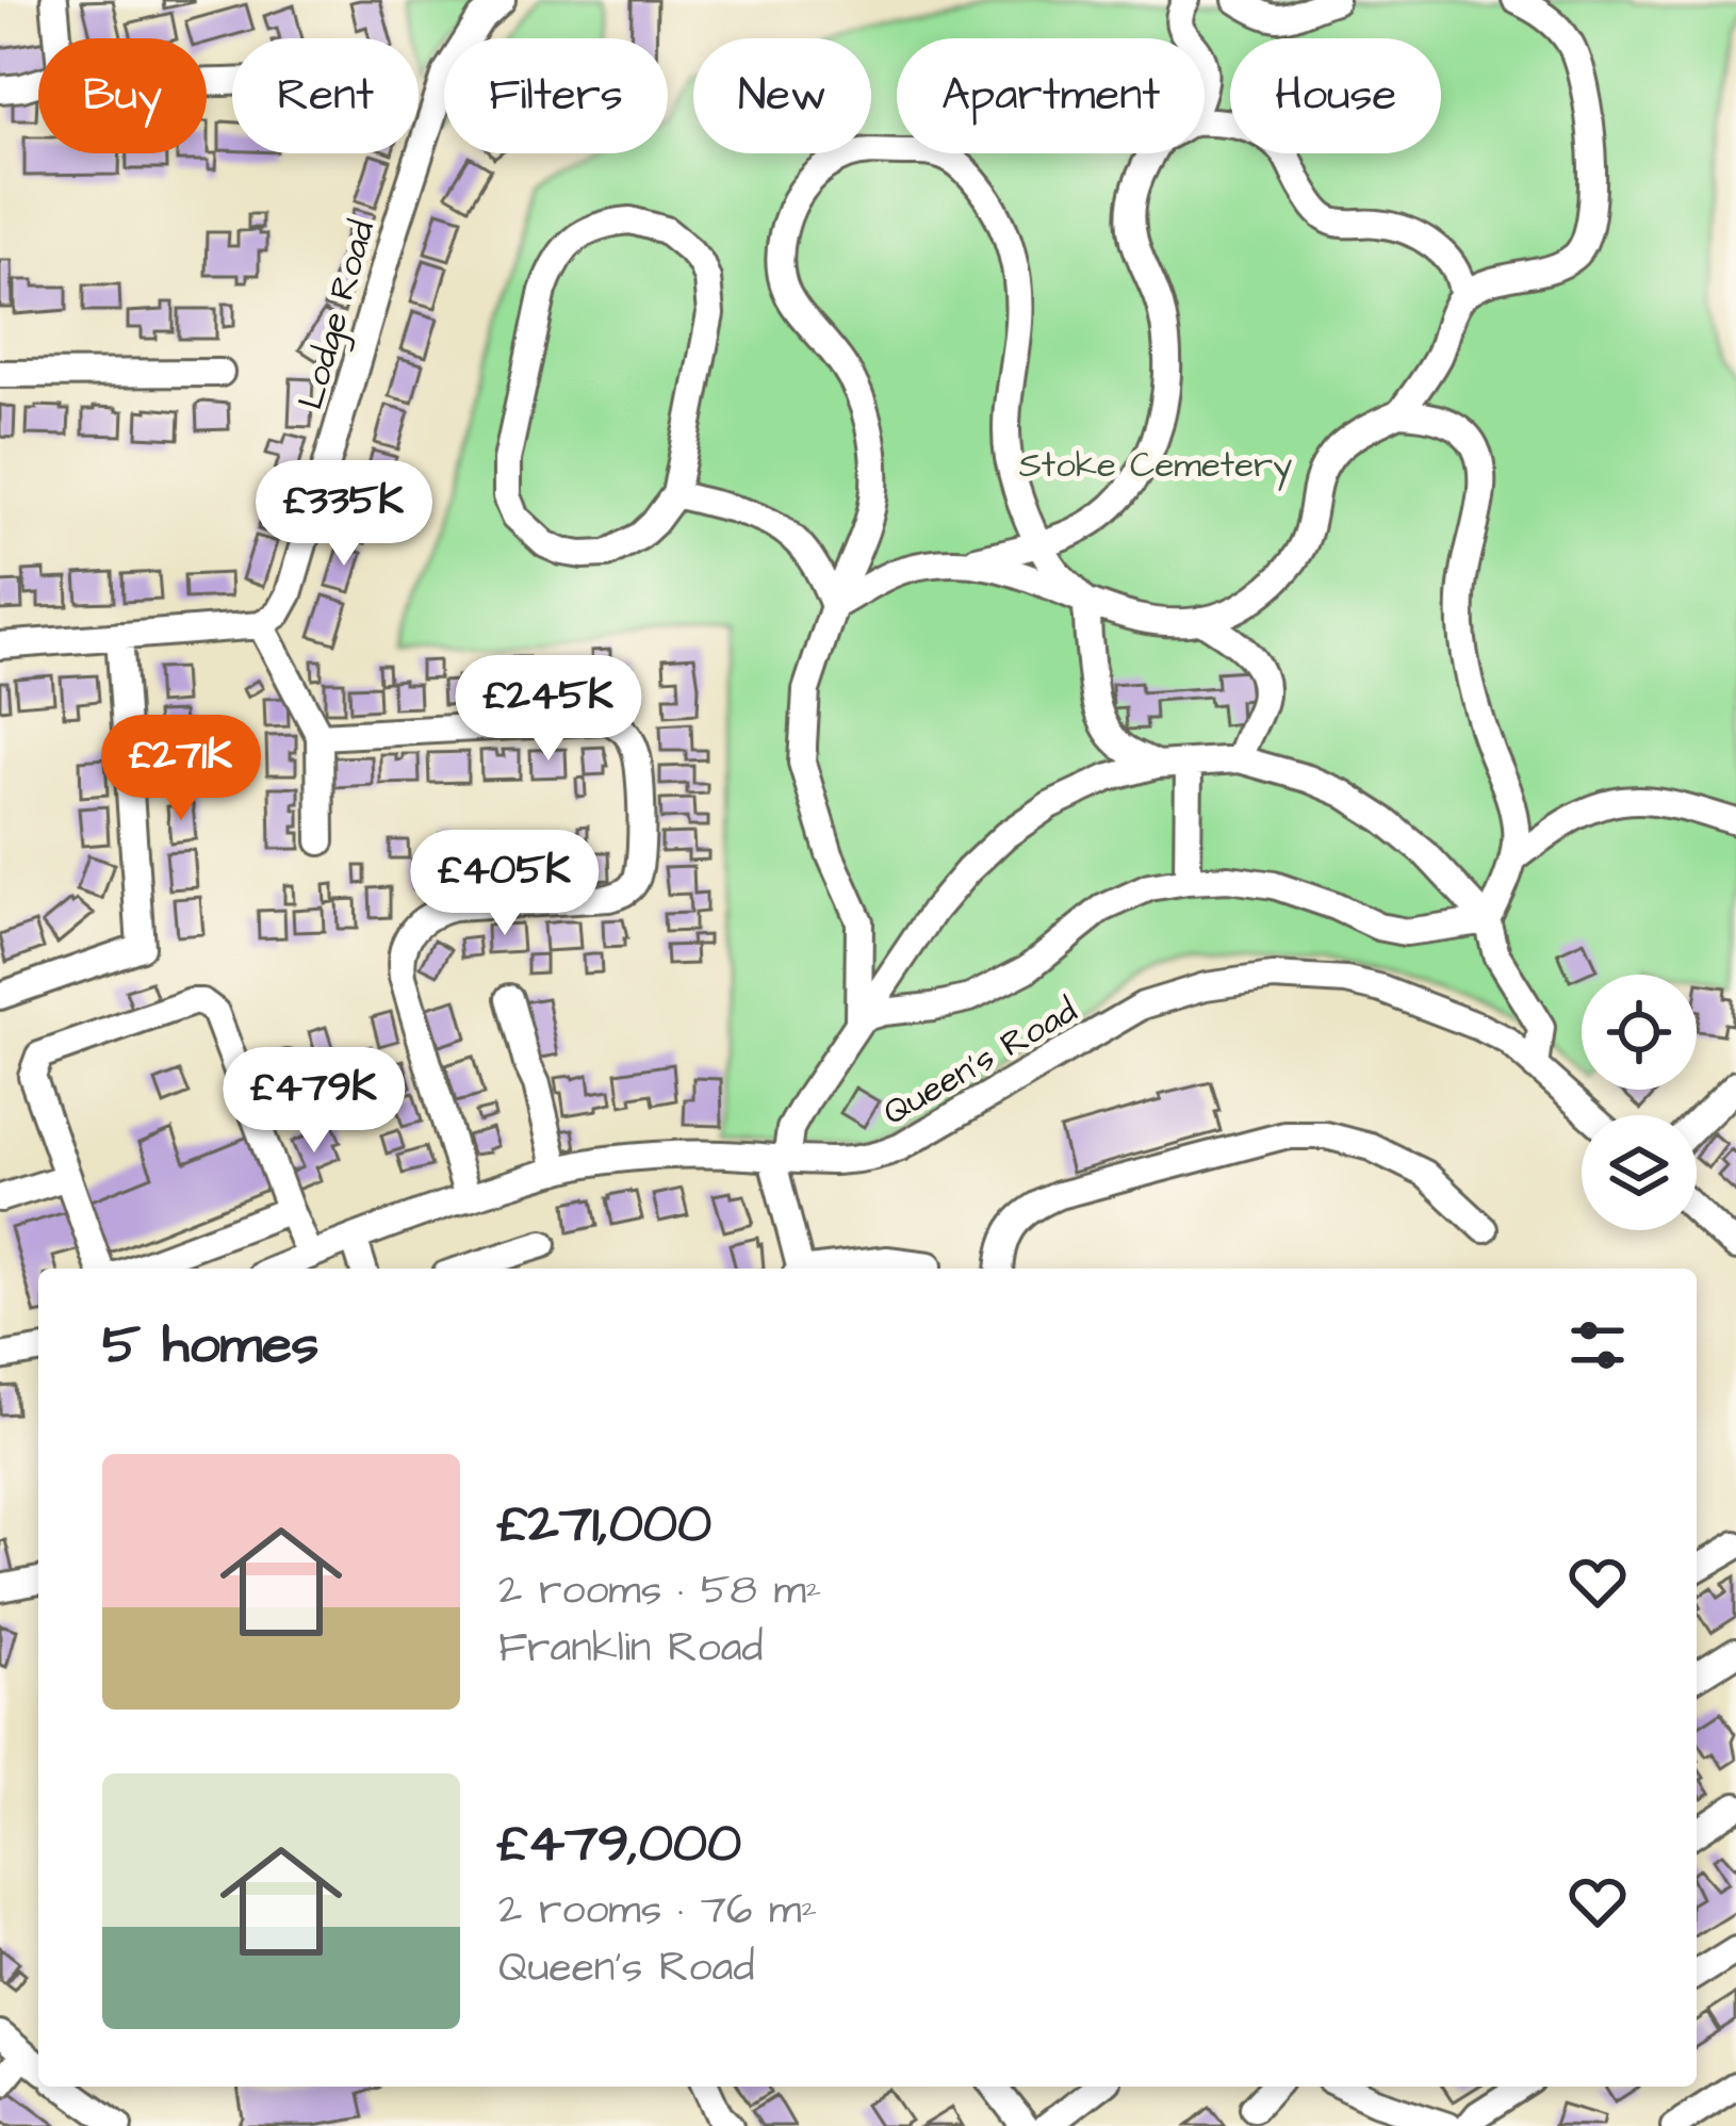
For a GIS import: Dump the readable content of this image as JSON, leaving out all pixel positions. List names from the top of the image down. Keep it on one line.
{"streets":{"street":["Lodge Road","Queen's Road"]},"parks":["Stoke Cemetery"],"page":{"chip":["Buy","Rent","Filters","New","Apartment","House"],"price":["£335K","£245K","£271K","£405K","£479K"],"heading":"5 homes","list":[{"name":"£271,000","note":"2 rooms · 58 m² · Franklin Road"},{"name":"£479,000","note":"2 rooms · 76 m² · Queen's Road"}]}}
